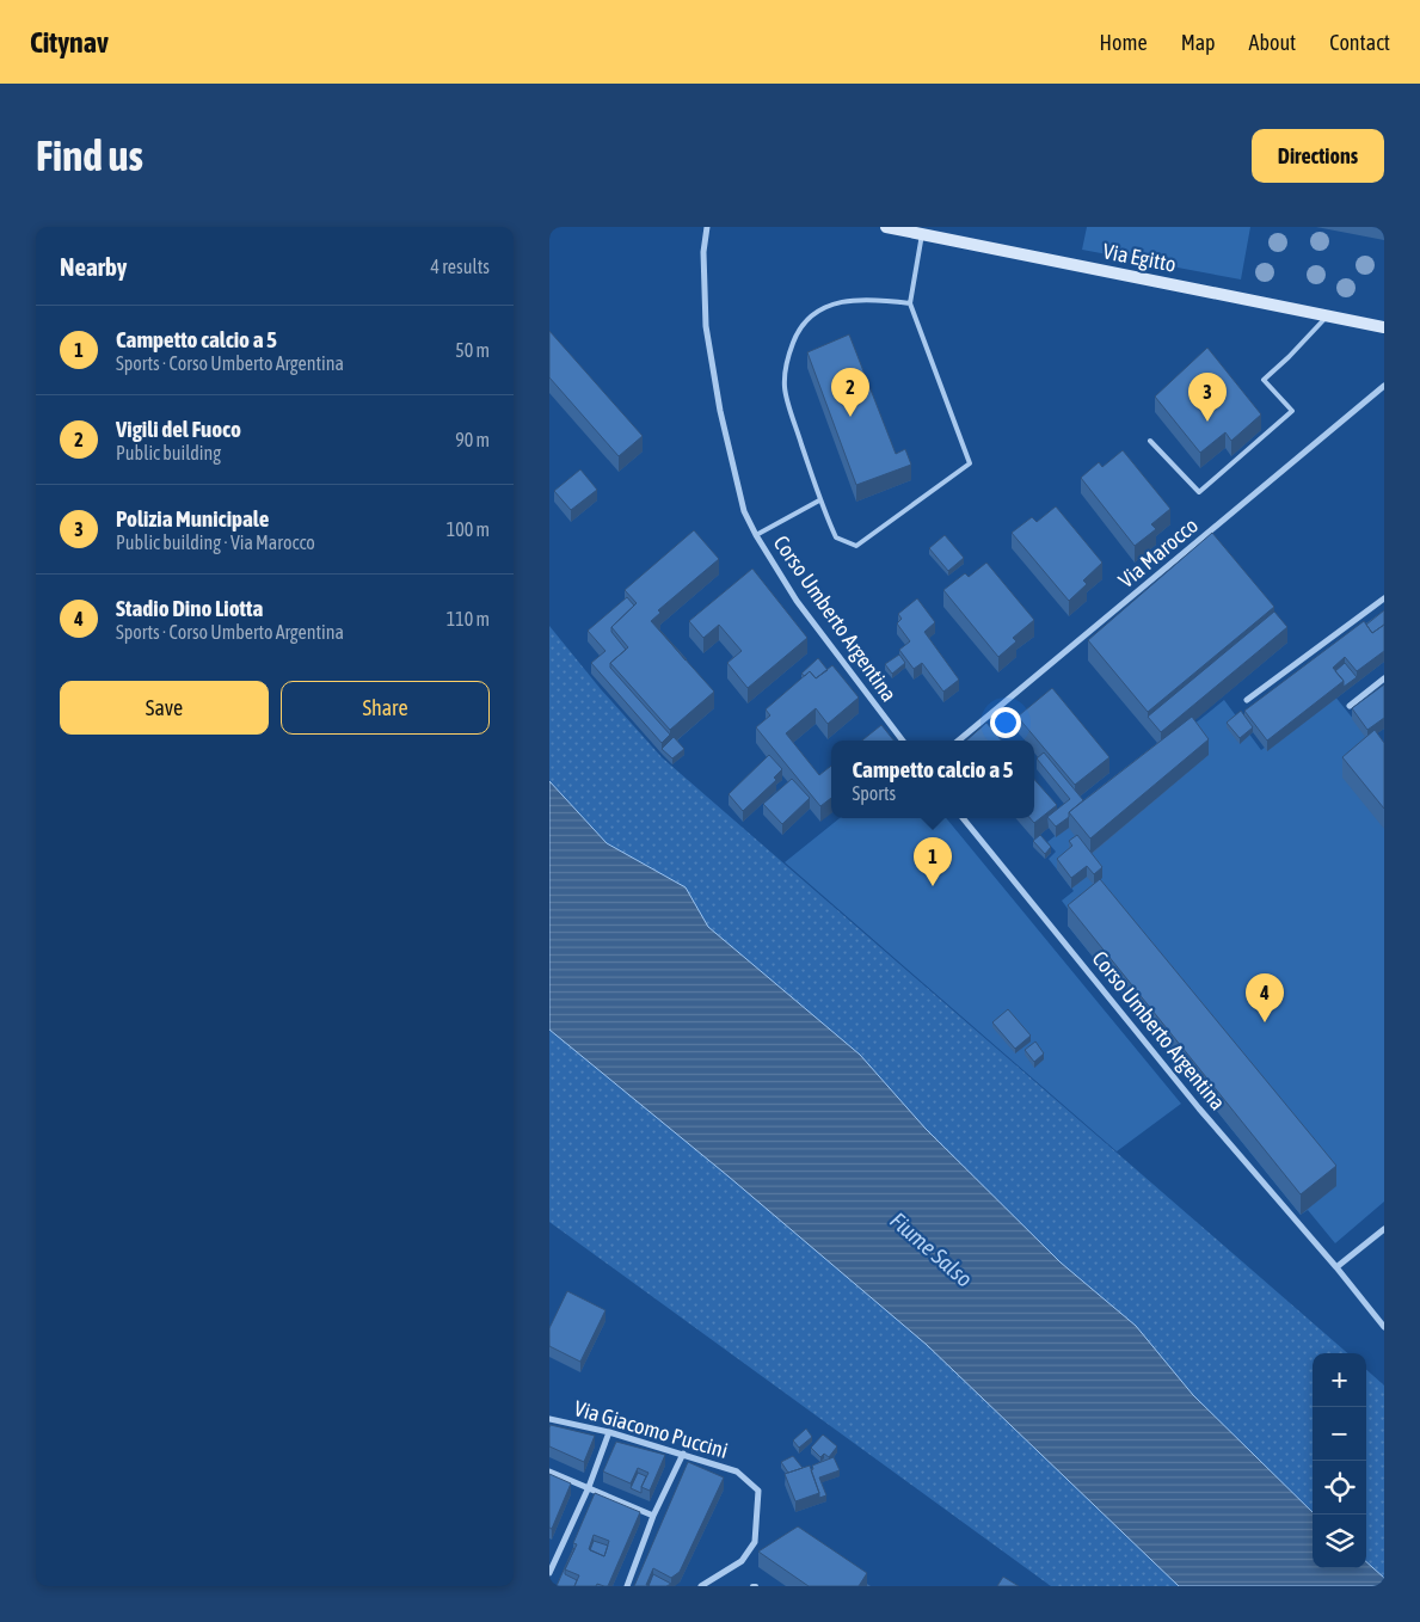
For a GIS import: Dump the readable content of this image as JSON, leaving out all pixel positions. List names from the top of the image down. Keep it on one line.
{"streets":{"street":["Via Egitto","Via Marocco","Corso Umberto Argentina","Via Giacomo Puccini"]},"water":["Fiume Salso"],"page":{"header":"Citynav","nav":["Home","Map","About","Contact"],"buttons":["Directions",["Save","Share"]],"title":"Find us","heading":["Nearby","4 results"],"list":[{"mark":"1","name":"Campetto calcio a 5","note":"Sports · Corso Umberto Argentina","value":"50 m"},{"mark":"2","name":"Vigili del Fuoco","note":"Public building","value":"90 m"},{"mark":"3","name":"Polizia Municipale","note":"Public building · Via Marocco","value":"100 m"},{"mark":"4","name":"Stadio Dino Liotta","note":"Sports · Corso Umberto Argentina","value":"110 m"}],"pins":["2","3","1","4"],"popup":["Campetto calcio a 5","Sports"],"map_buttons":["+","−"]}}
